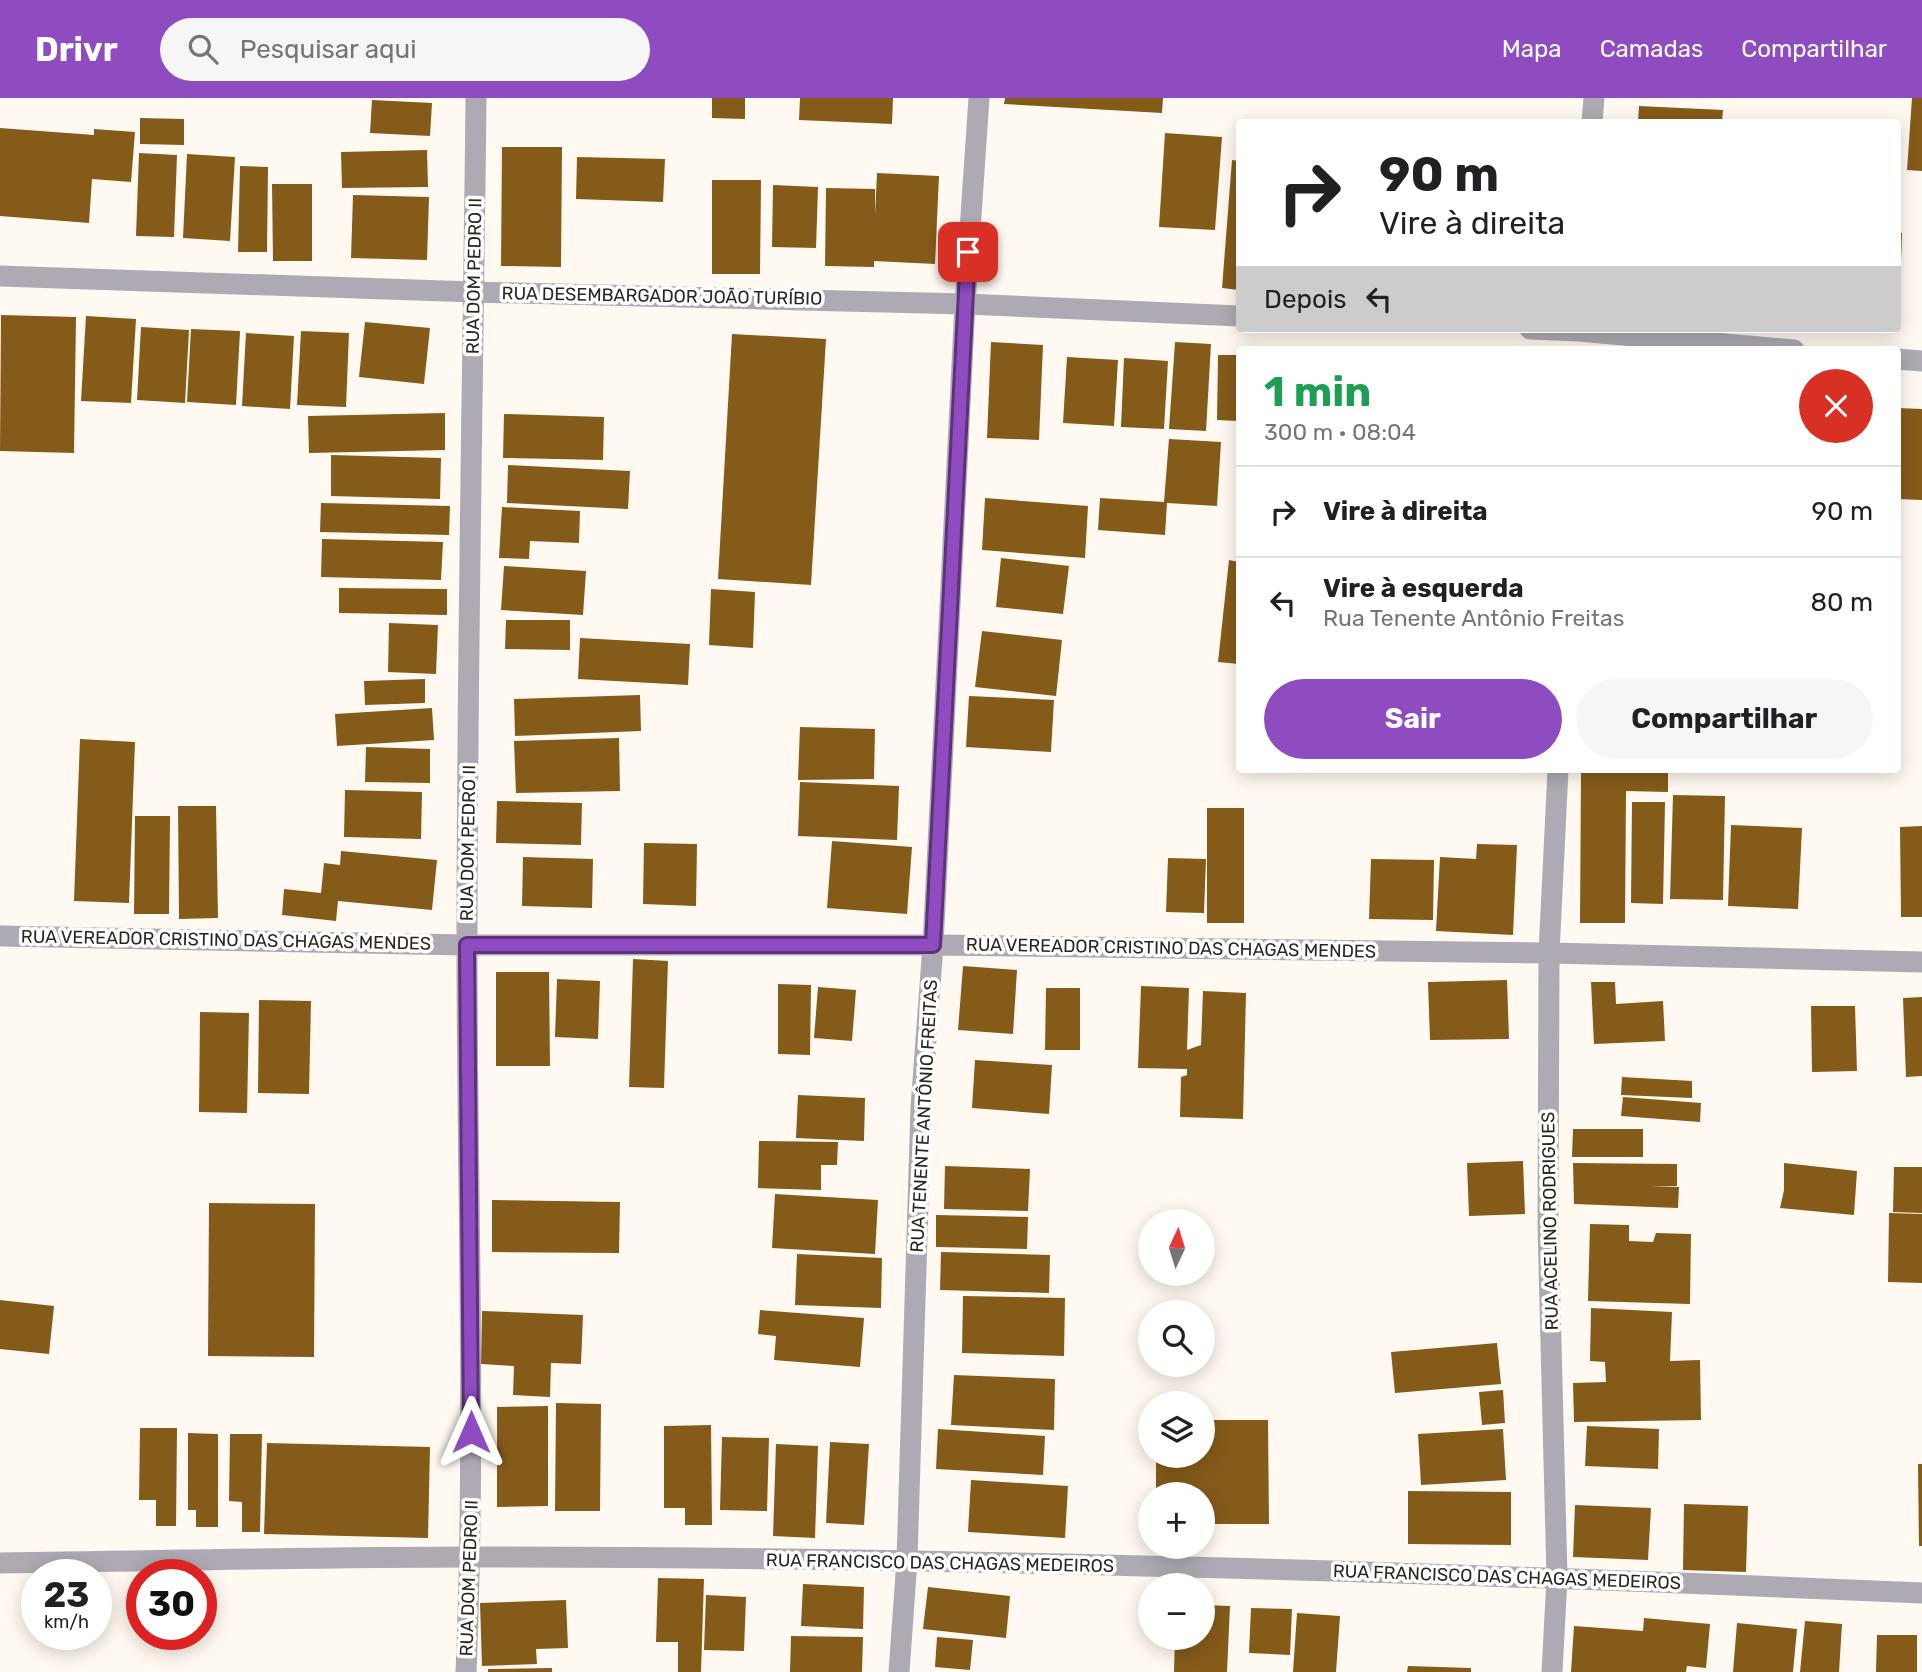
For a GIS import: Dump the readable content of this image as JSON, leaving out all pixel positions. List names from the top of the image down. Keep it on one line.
{"streets":{"street":["RUA DOM PEDRO II","RUA DESEMBARGADOR JOÃO TURÍBIO","RUA VEREADOR CRISTINO DAS CHAGAS MENDES","RUA TENENTE ANTÔNIO FREITAS","RUA ACELINO RODRIGUES","RUA FRANCISCO DAS CHAGAS MEDEIROS"]},"crossings":[["RUA DOM PEDRO II","RUA DESEMBARGADOR JOÃO TURÍBIO"],["RUA DOM PEDRO II","RUA VEREADOR CRISTINO DAS CHAGAS MENDES"],["RUA DOM PEDRO II","RUA FRANCISCO DAS CHAGAS MEDEIROS"],["RUA DESEMBARGADOR JOÃO TURÍBIO","RUA TENENTE ANTÔNIO FREITAS"],["RUA VEREADOR CRISTINO DAS CHAGAS MENDES","RUA TENENTE ANTÔNIO FREITAS"],["RUA VEREADOR CRISTINO DAS CHAGAS MENDES","RUA ACELINO RODRIGUES"],["RUA TENENTE ANTÔNIO FREITAS","RUA FRANCISCO DAS CHAGAS MEDEIROS"],["RUA ACELINO RODRIGUES","RUA FRANCISCO DAS CHAGAS MEDEIROS"]],"north":"top","page":{"header":"Drivr","search":"Pesquisar aqui","nav":["Mapa","Camadas","Compartilhar"],"turn":["90 m","Vire à direita"],"then":"Depois","heading":["1 min","300 m · 08:04"],"list":[{"name":"Vire à direita","value":"90 m"},{"name":"Vire à esquerda","note":"Rua Tenente Antônio Freitas","value":"80 m"}],"buttons":["Sair","Compartilhar"],"map_buttons":["+","−"],"speed":"23 km/h","limit":"30"}}
